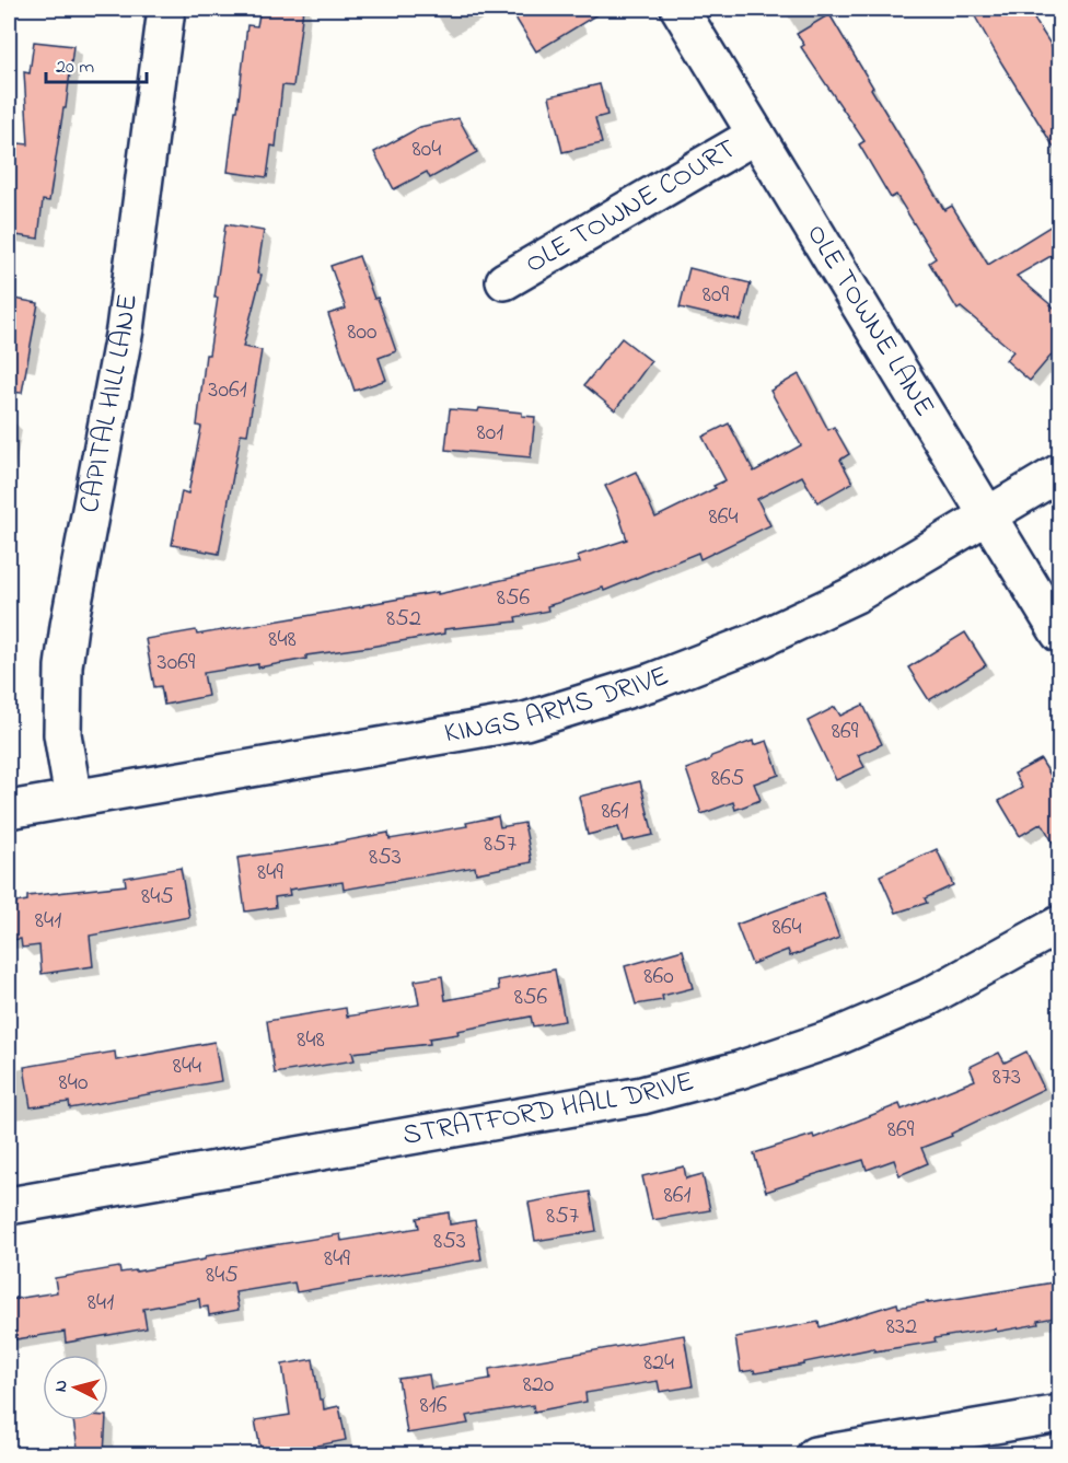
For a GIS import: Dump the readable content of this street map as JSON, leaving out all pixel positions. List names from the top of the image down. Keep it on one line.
{"streets":{"street":["OLE TOWNE COURT","OLE TOWNE LANE","CAPITAL HILL LANE","KINGS ARMS DRIVE","STRATFORD HALL DRIVE"]},"crossings":[["OLE TOWNE COURT","OLE TOWNE LANE"],["OLE TOWNE LANE","KINGS ARMS DRIVE"],["CAPITAL HILL LANE","KINGS ARMS DRIVE"]],"house_numbers":["804","809","800","3061","801","864","856","852","848","3069","869","865","861","857","853","849","845","841","864","860","856","848","844","873","840","869","861","857","853","849","845","841","832","824","820","816"],"scale_bar":"20 m","north":"left"}
